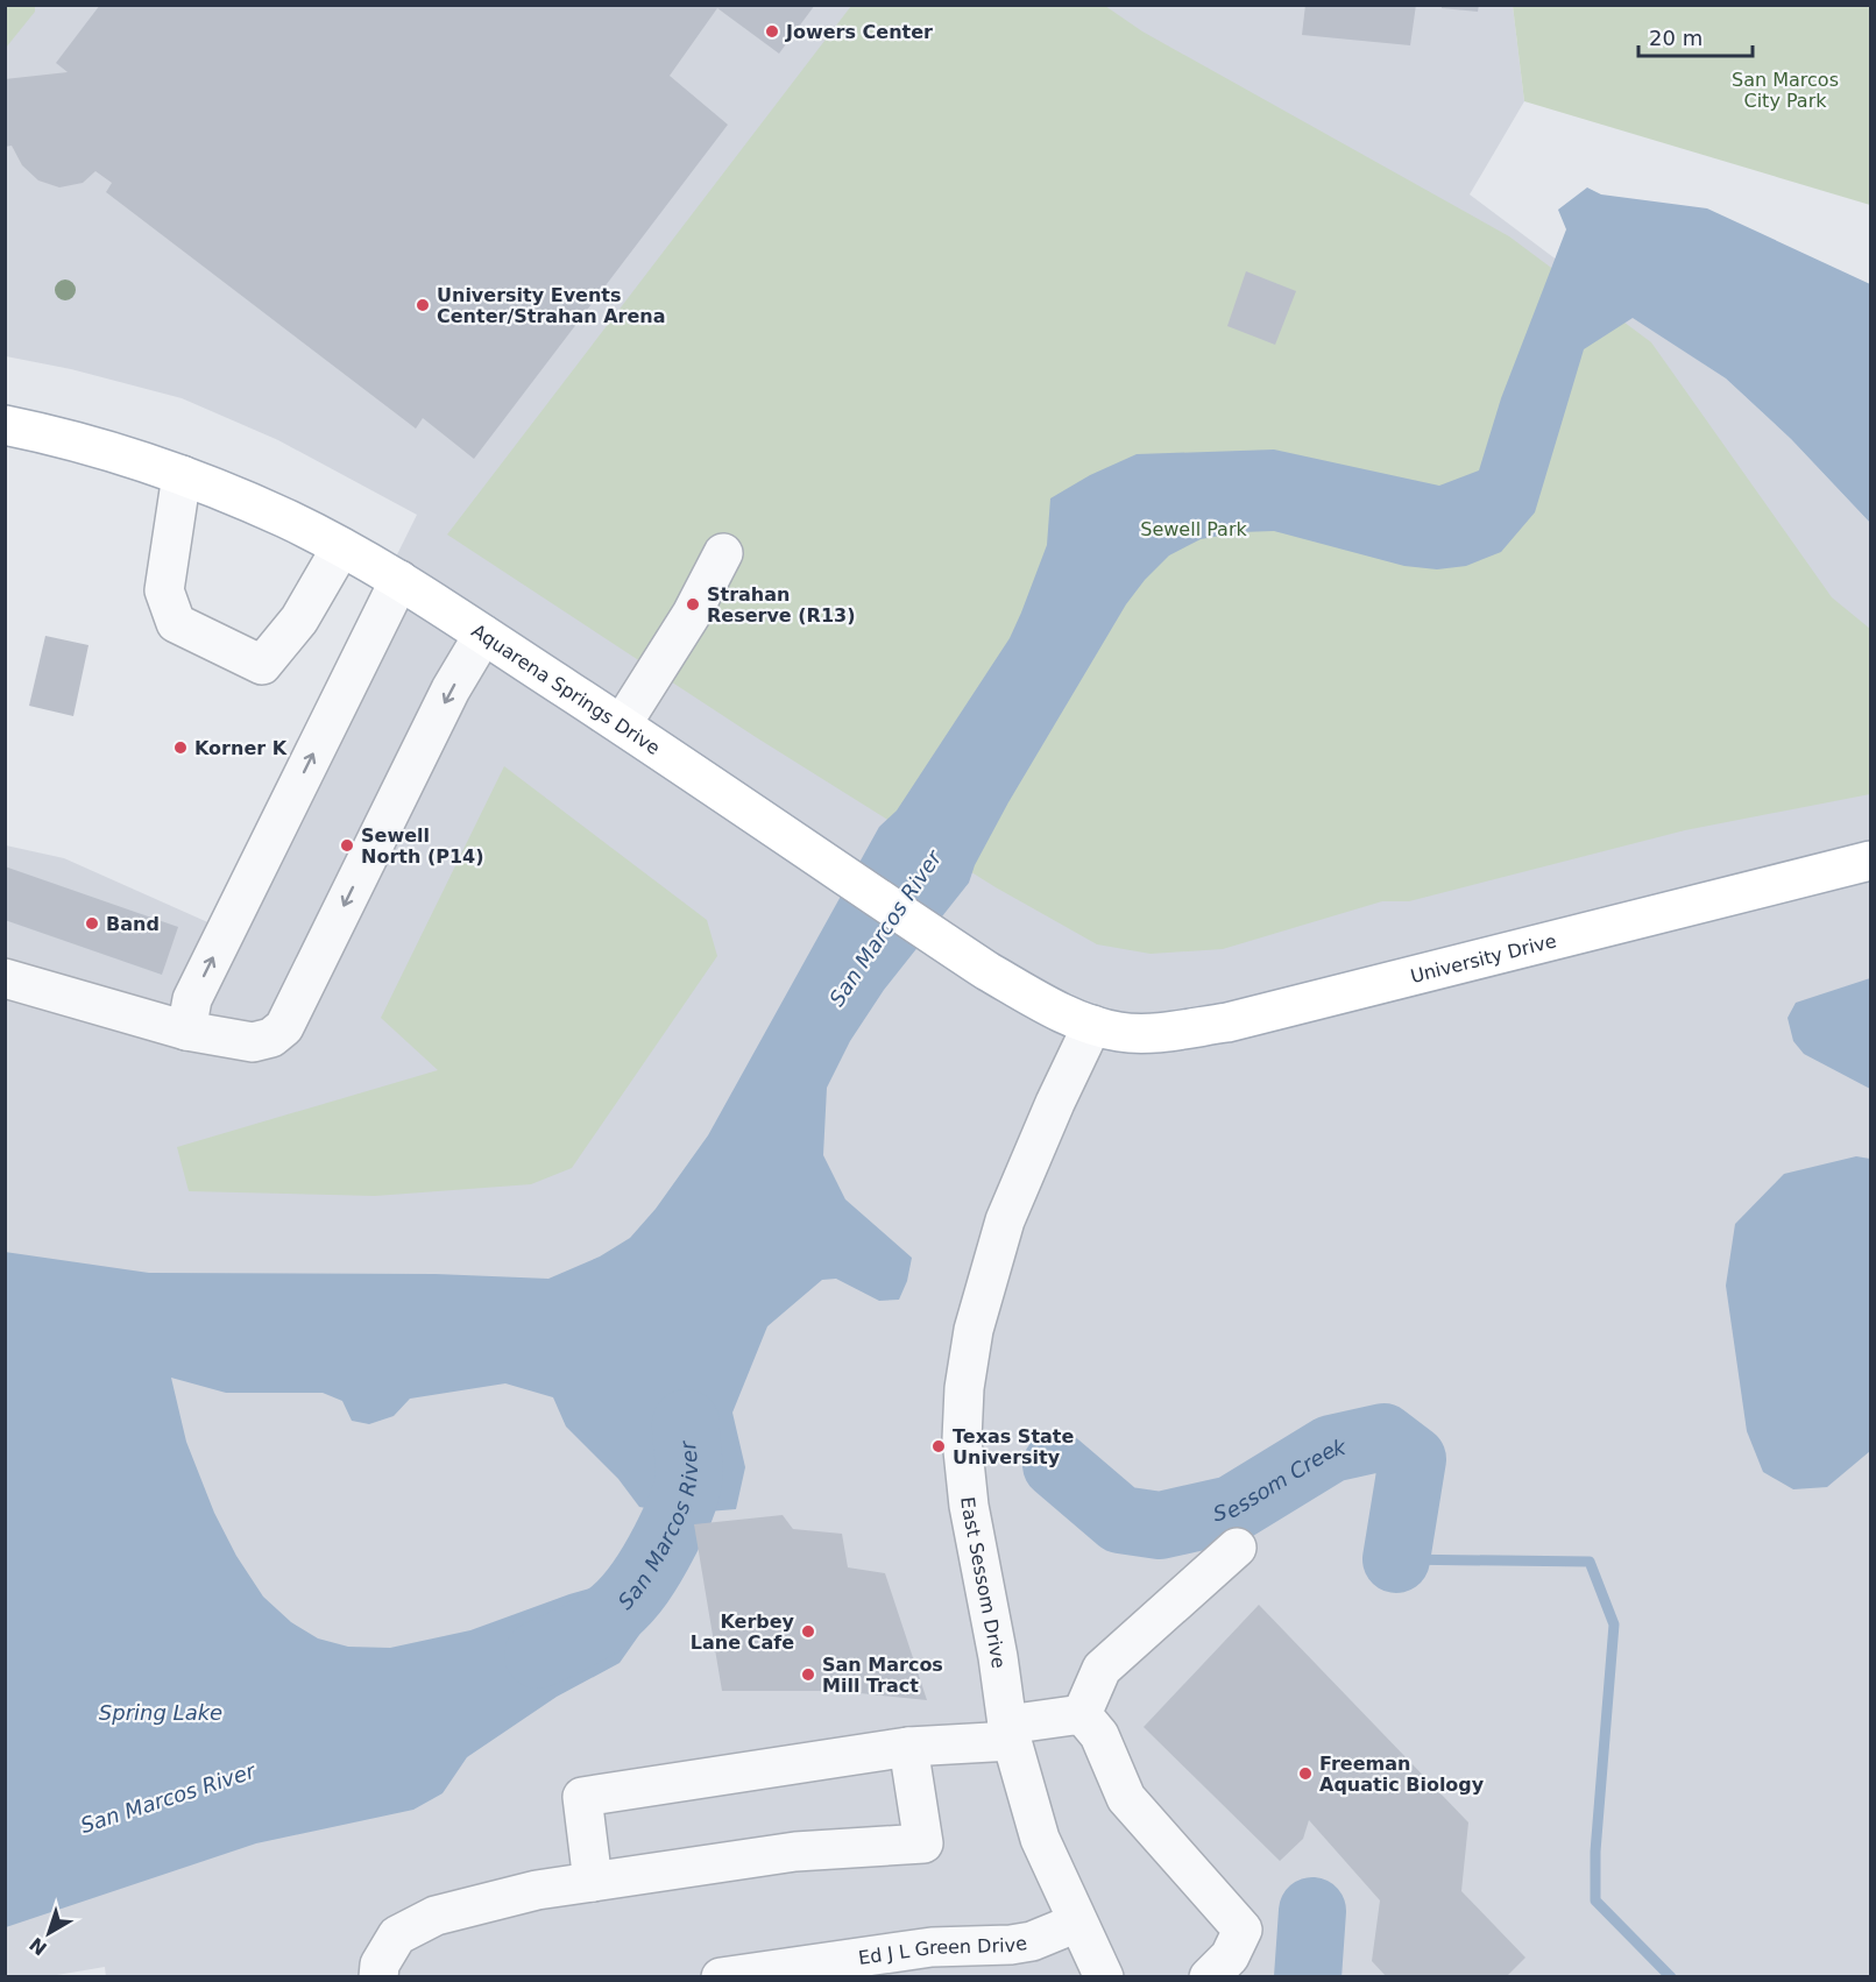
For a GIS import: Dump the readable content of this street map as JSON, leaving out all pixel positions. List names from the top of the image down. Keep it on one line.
{"streets":{"main road":["Aquarena Springs Drive","University Drive"],"street":["East Sessom Drive","Ed J L Green Drive"]},"crossings":[["Aquarena Springs Drive","University Drive"],["Aquarena Springs Drive","East Sessom Drive"],["University Drive","East Sessom Drive"],["East Sessom Drive","Ed J L Green Drive"]],"water":["San Marcos River","Sessom Creek","Spring Lake"],"parks":["San Marcos City Park","Sewell Park"],"places":["Jowers Center","University Events Center/Strahan Arena","Strahan Reserve (R13)","Korner K","Sewell North (P14)","Band","Texas State University","Kerbey Lane Cafe","San Marcos Mill Tract","Freeman Aquatic Biology"],"scale_bar":"20 m","north":"bottom left"}
